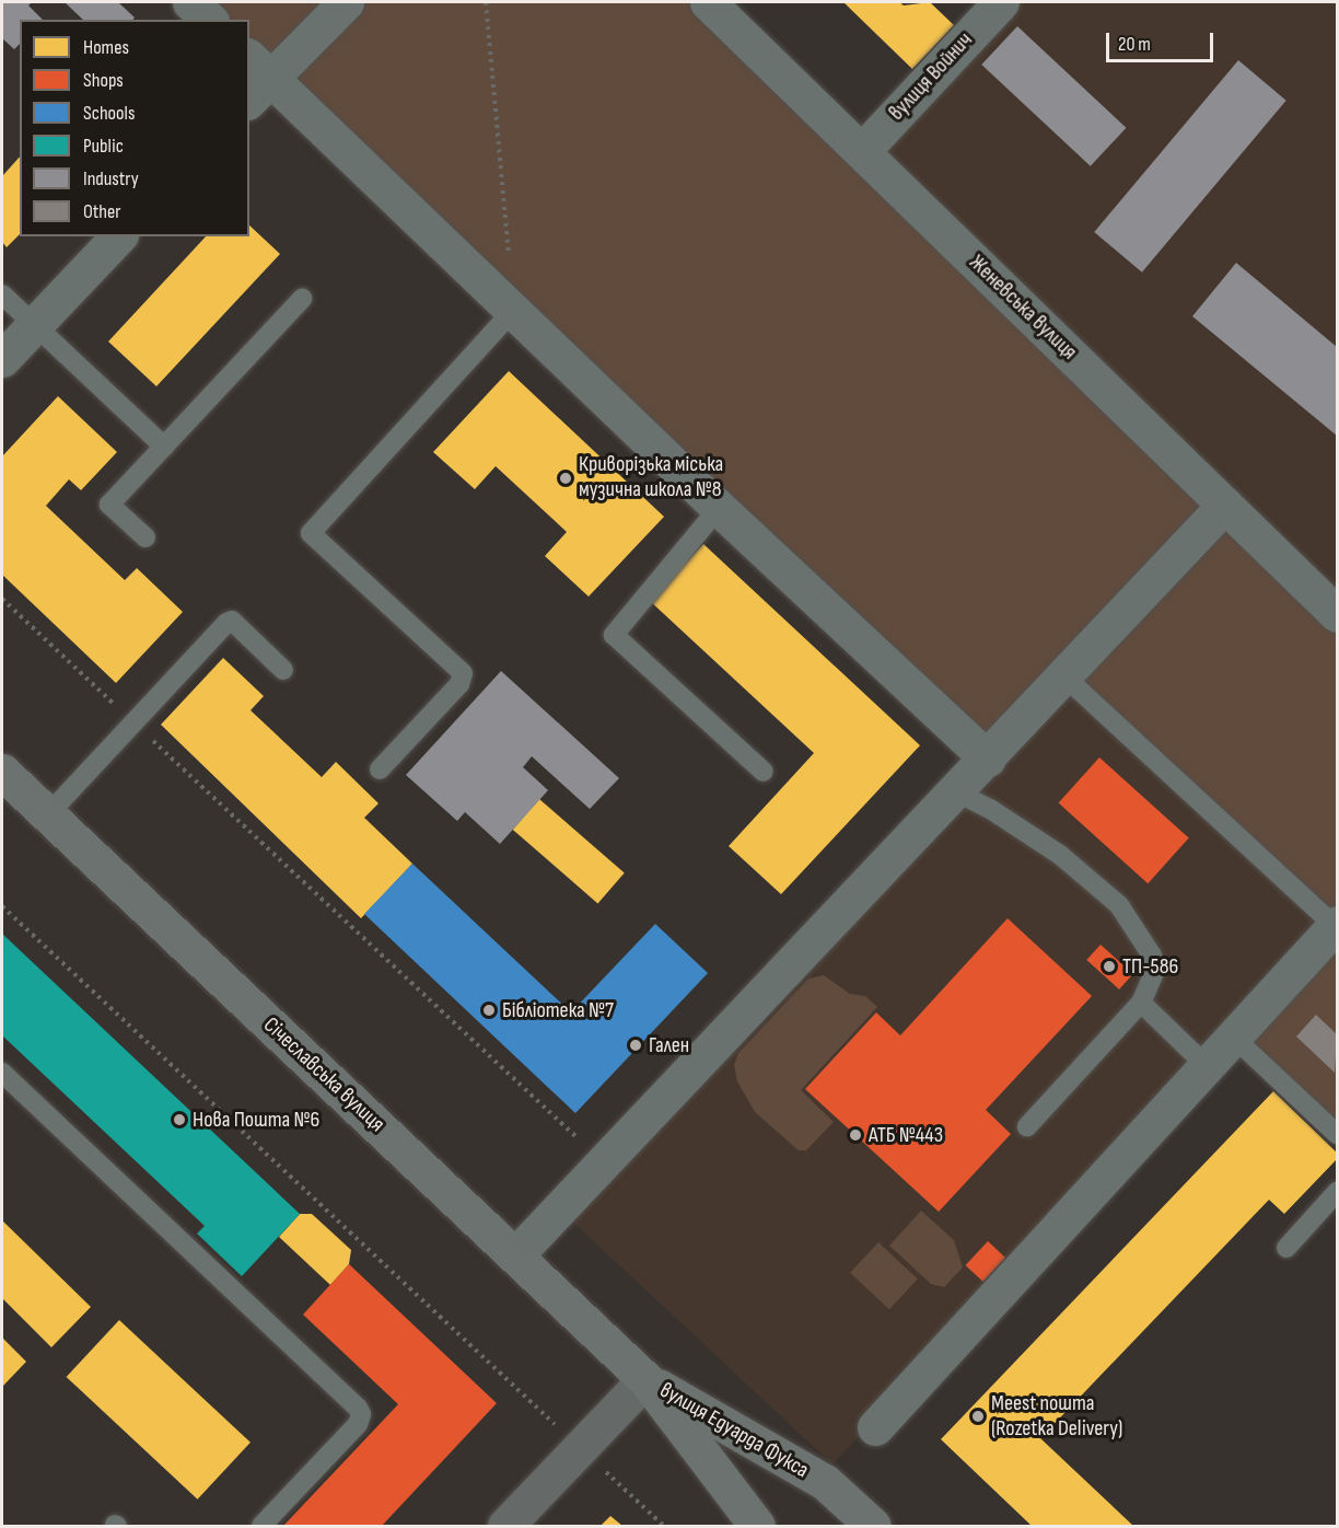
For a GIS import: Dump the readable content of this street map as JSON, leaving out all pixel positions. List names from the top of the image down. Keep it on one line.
{"streets":{"main road":["Січеславська вулиця","вулиця Едуарда Фукса"],"street":["вулиця Войнич","Женевська вулиця"]},"crossings":[["вулиця Войнич","Женевська вулиця"],["Січеславська вулиця","вулиця Едуарда Фукса"]],"places":["Криворізька міська музична школа №8","ТП-586","Бібліотека №7","Гален","Нова Пошта №6","АТБ №443","Meest пошта (Rozetka Delivery)"],"legend":["Homes","Shops","Schools","Public","Industry","Other"],"scale_bar":"20 m"}
